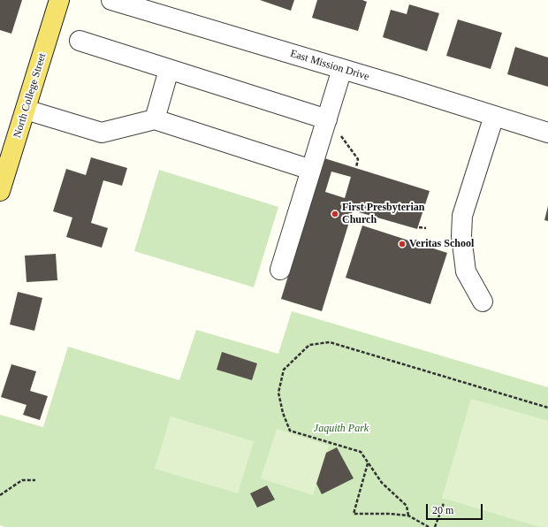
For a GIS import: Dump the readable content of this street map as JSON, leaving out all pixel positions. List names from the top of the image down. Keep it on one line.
{"streets":{"main road":["North College Street"],"street":["East Mission Drive"]},"parks":["Jaquith Park"],"places":["First Presbyterian Church","Veritas School"],"scale_bar":"20 m"}
